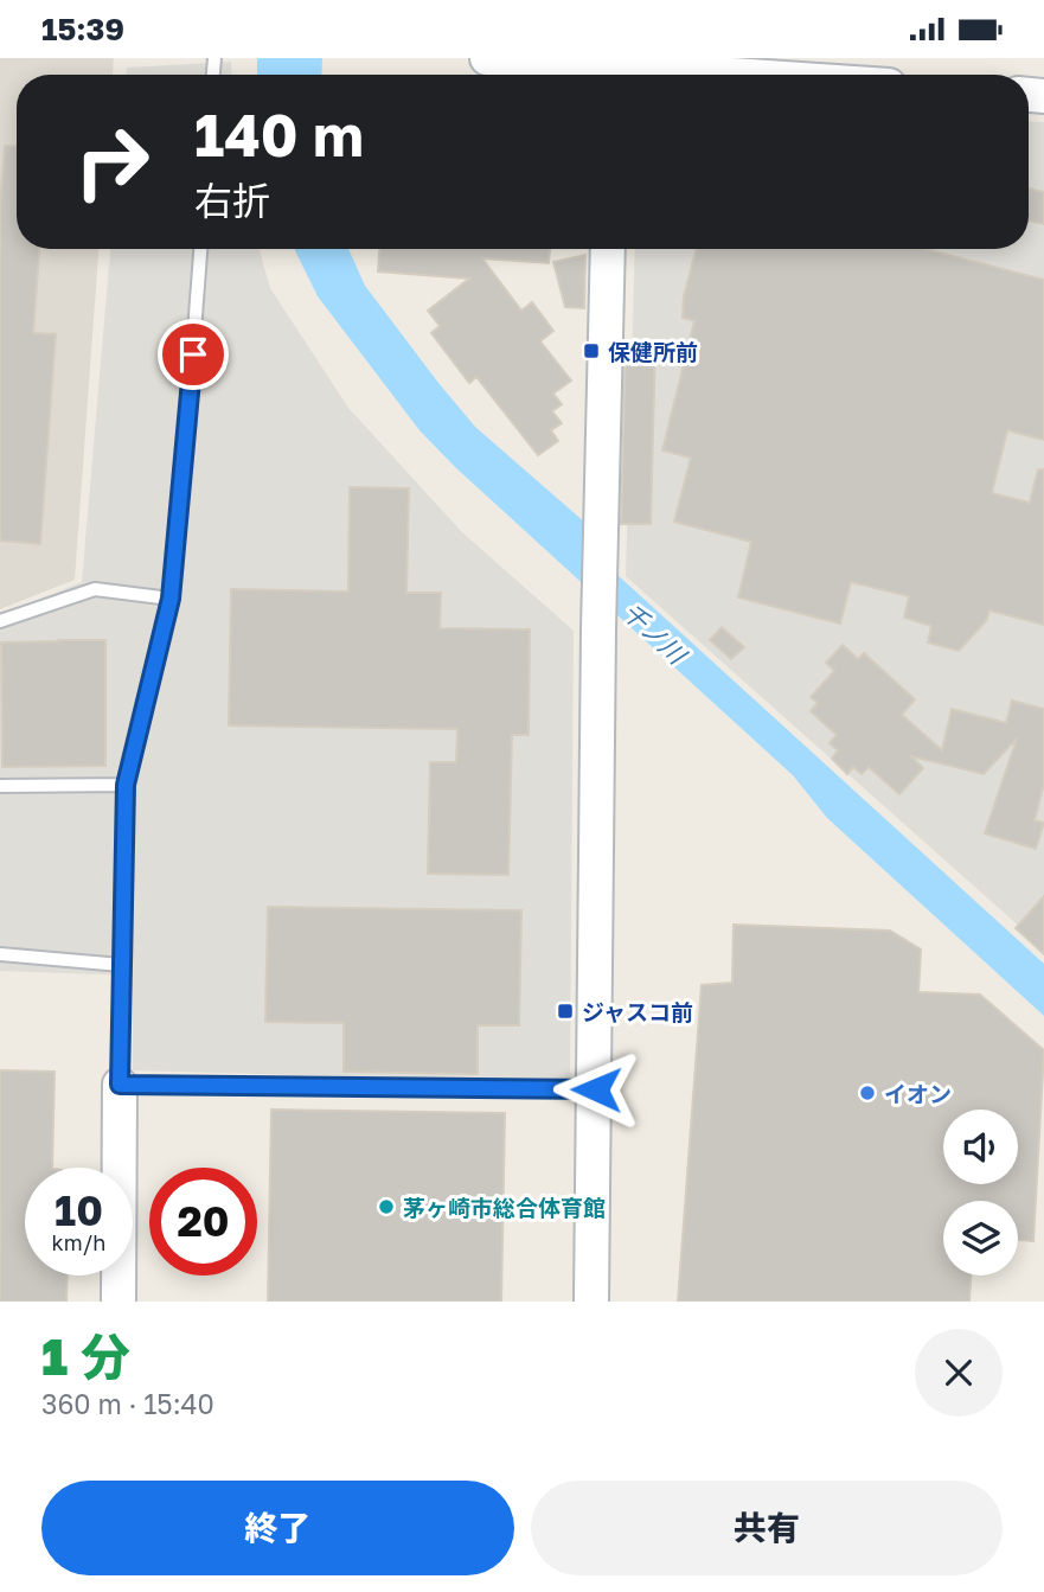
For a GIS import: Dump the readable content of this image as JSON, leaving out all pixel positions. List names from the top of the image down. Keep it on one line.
{"water":["千ノ川"],"places":{"transit":["保健所前","ジャスコ前"],"other":["イオン","茅ヶ崎市総合体育館"]},"page":{"status":"15:39","turn":["140 m","右折"],"speed":"10 km/h","limit":"20","heading":["1 分","360 m · 15:40"],"buttons":["終了","共有"]}}
